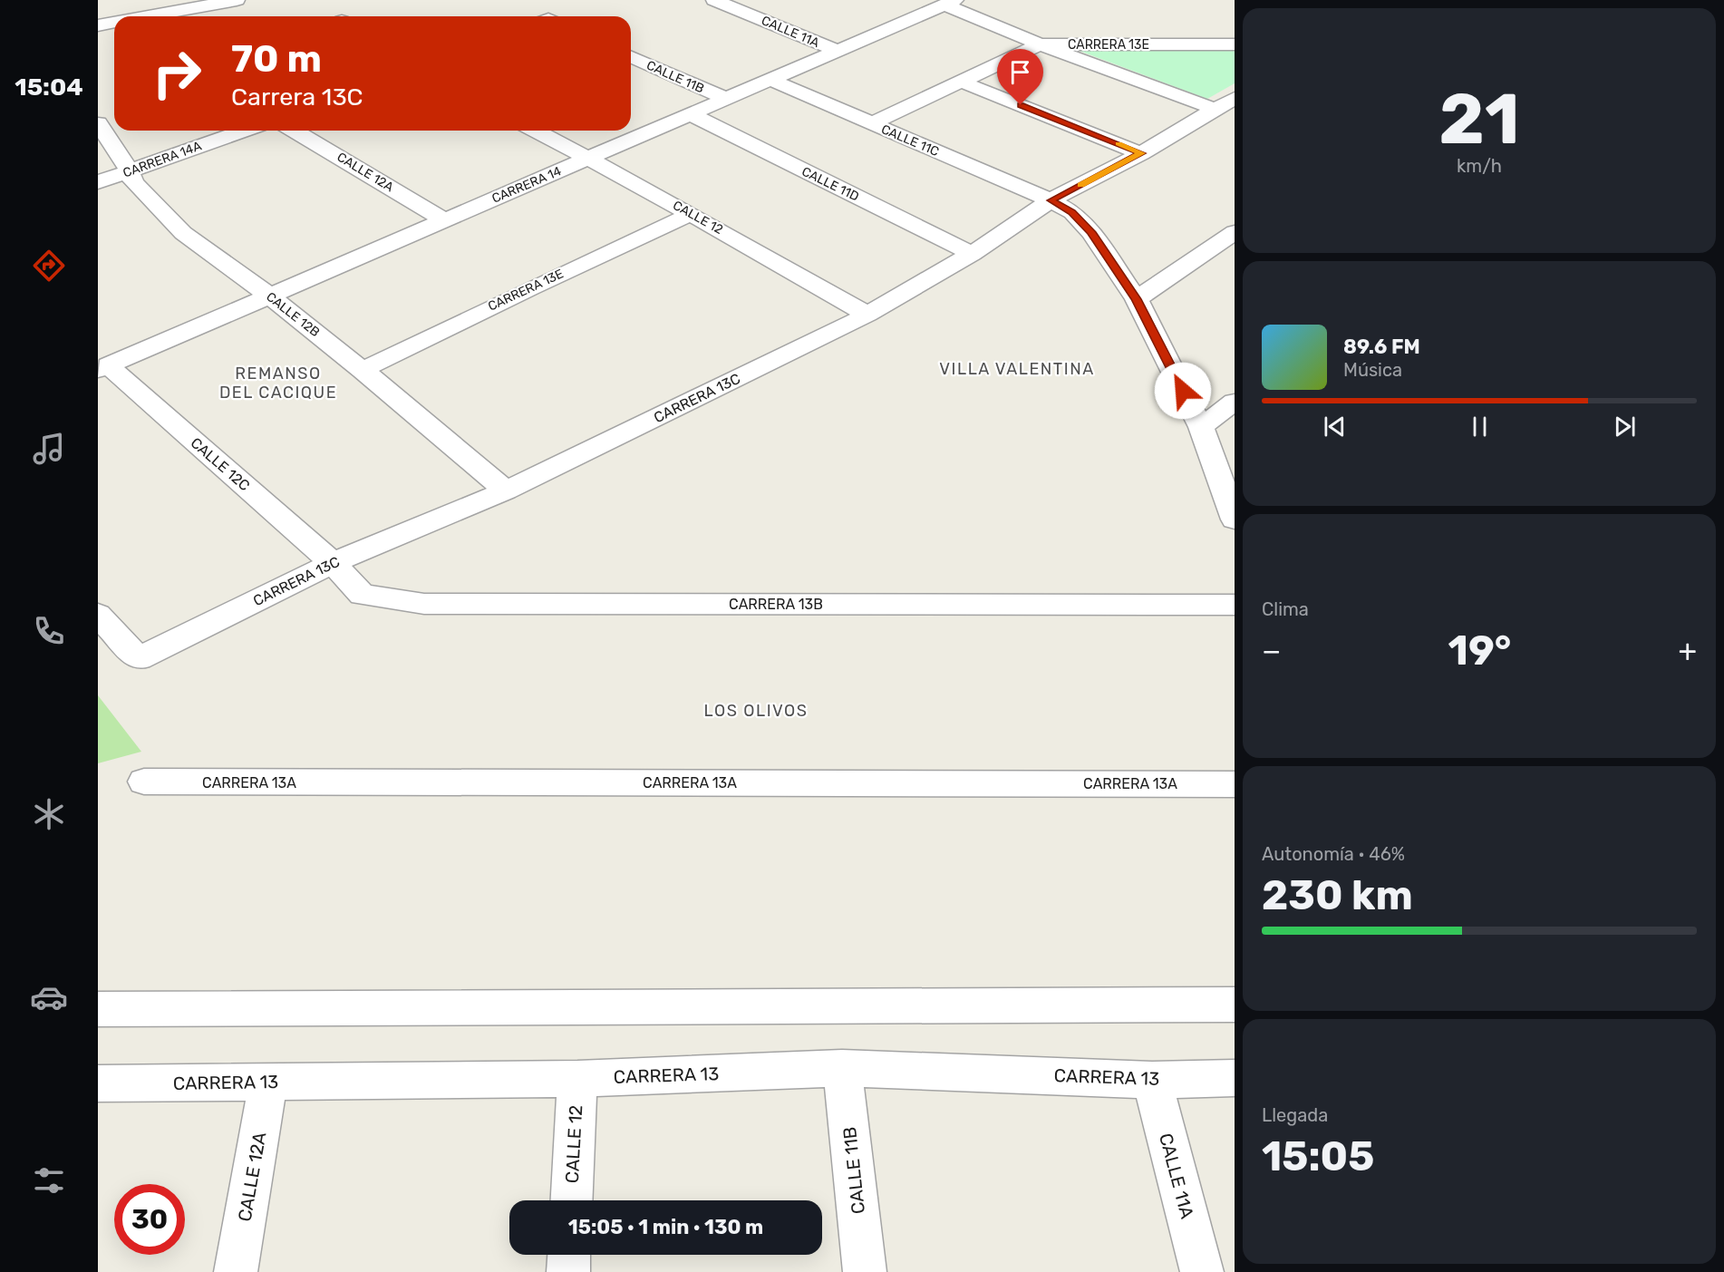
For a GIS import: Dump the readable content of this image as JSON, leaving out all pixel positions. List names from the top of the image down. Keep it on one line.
{"streets":{"street":["CALLE 11A","CARRERA 13E","CALLE 11B","CALLE 11C","CARRERA 14A","CALLE 12A","CALLE 11D","CARRERA 14","CALLE 12","CALLE 12B","CARRERA 13C","CALLE 12C","CARRERA 13B","CARRERA 13A","CARRERA 13"]},"crossings":[["CALLE 11A","CARRERA 14"],["CALLE 11A","CARRERA 13"],["CARRERA 13E","CALLE 11C"],["CARRERA 13E","CALLE 12"],["CARRERA 13E","CALLE 12B"],["CALLE 11B","CARRERA 14"],["CALLE 11B","CARRERA 13"],["CALLE 11C","CARRERA 14"],["CALLE 11C","CARRERA 13C"],["CARRERA 14A","CALLE 12B"],["CALLE 12A","CARRERA 14"],["CALLE 12A","CARRERA 13"],["CALLE 11D","CARRERA 14"],["CALLE 11D","CARRERA 13C"],["CARRERA 14","CALLE 12"],["CARRERA 14","CALLE 12B"],["CARRERA 14","CALLE 12C"],["CALLE 12","CARRERA 13C"],["CALLE 12","CARRERA 13"],["CALLE 12B","CARRERA 13C"],["CARRERA 13C","CALLE 12C"],["CARRERA 13C","CARRERA 13B"],["CALLE 12C","CARRERA 13B"]],"districts":["VILLA VALENTINA","REMANSO DEL CACIQUE","LOS OLIVOS"],"page":{"tabs":"15:04","tile":[["21","km/h"],"Clima",["Autonomía · 46%","230 km"],["Llegada","15:05"]],"turn":["70 m","Carrera 13C"],"song":["89.6 FM","Música"],"heat":["−","19°","+"],"limit":"30","trip":"15:05 · 1 min · 130 m"}}
